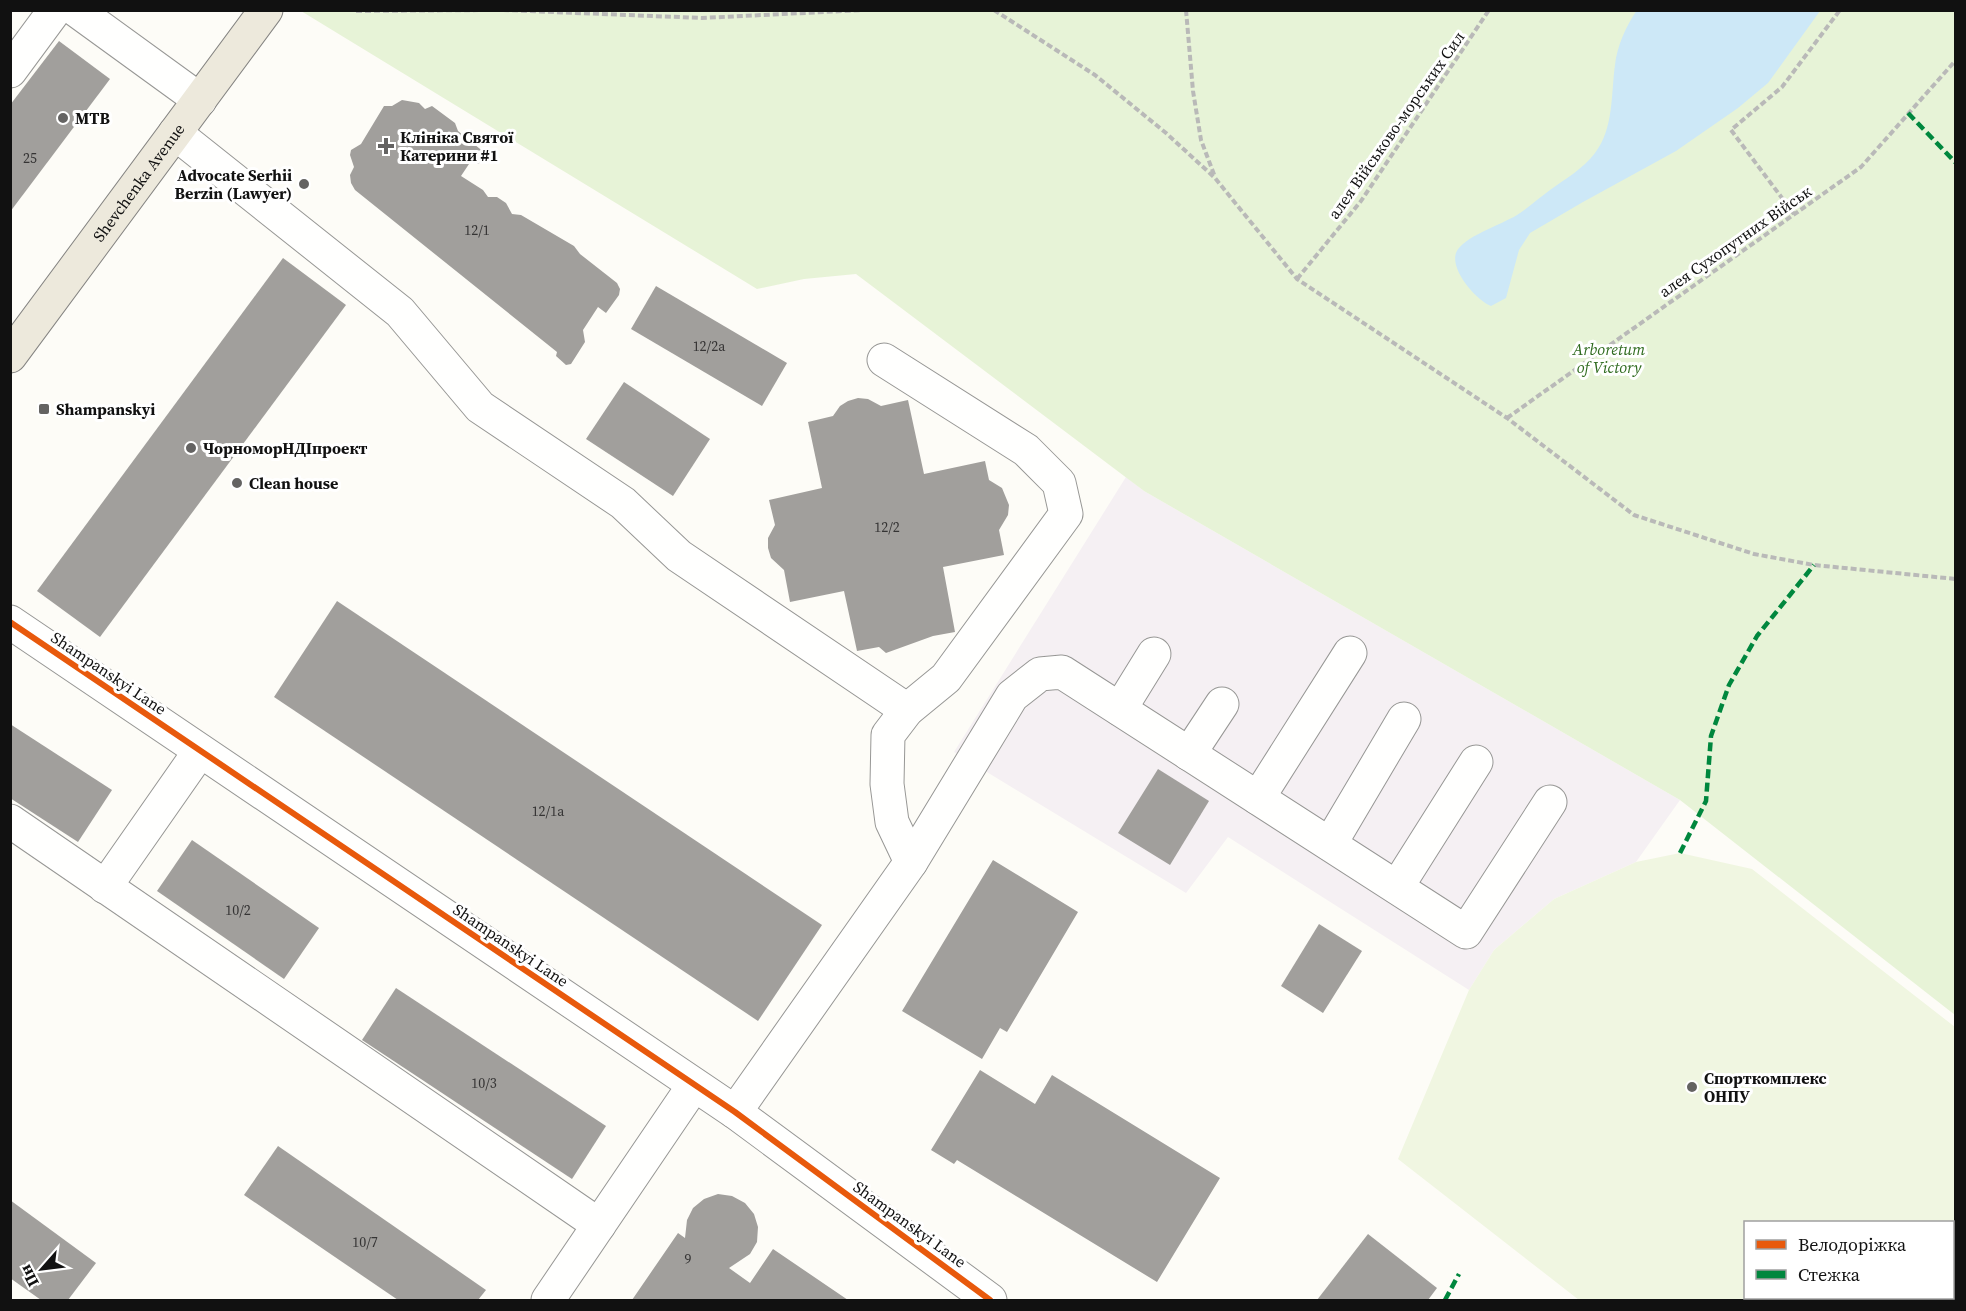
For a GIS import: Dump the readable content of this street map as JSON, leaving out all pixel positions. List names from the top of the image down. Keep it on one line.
{"streets":{"main road":["Shevchenka Avenue"],"street":["Shampanskyi Lane"],"path":["алея Військово-морських Сил","алея Сухопутних Військ"]},"parks":["Arboretum of Victory"],"places":{"other":["МТВ","Advocate Serhii Berzin (Lawyer)","ЧорноморНДІпроект","Clean house","Спорткомплекс ОНПУ"],"health":["Клініка Святої Катерини #1"],"transit":["Shampanskyi"]},"house_numbers":["25","12/1","12/2а","12/2","12/1а","10/2","10/3","10/7","9"],"legend":["Велодоріжка","Стежка"],"north":"bottom left"}
